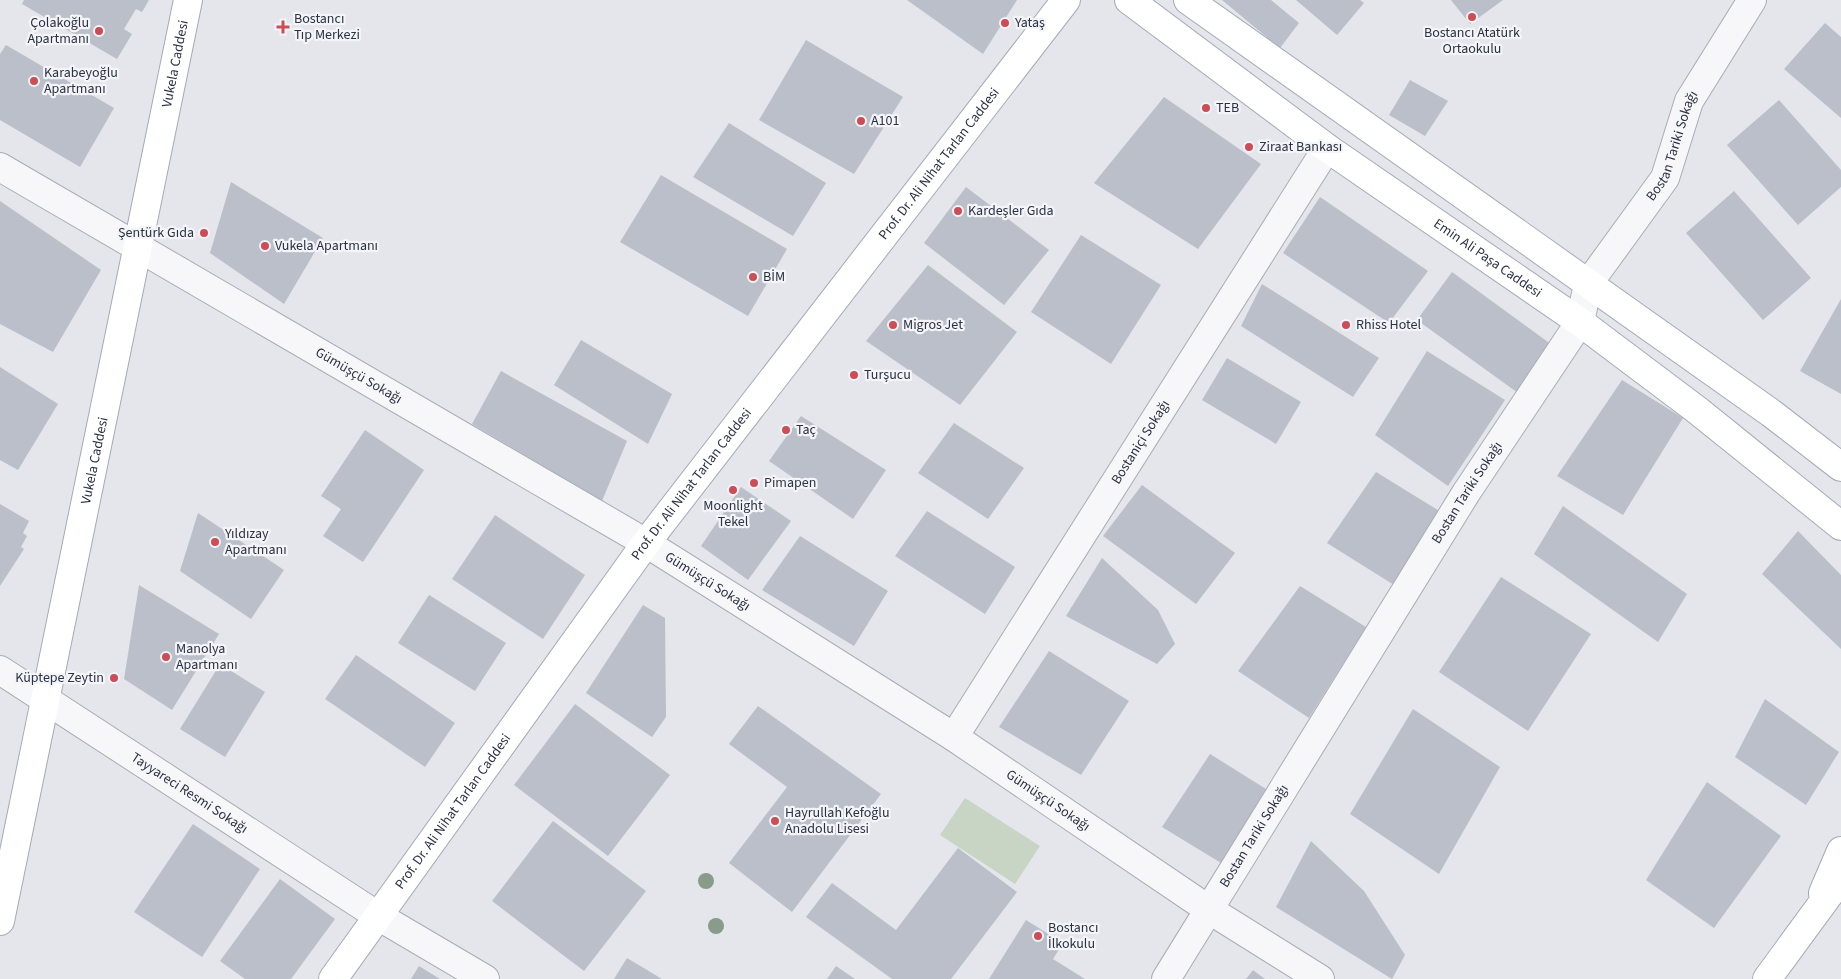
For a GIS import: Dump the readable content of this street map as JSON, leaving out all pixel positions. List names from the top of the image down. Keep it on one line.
{"streets":{"main road":["Vukela Caddesi","Prof. Dr. Ali Nihat Tarlan Caddesi","Emin Ali Paşa Caddesi"],"street":["Bostan Tariki Sokağı","Gümüşçü Sokağı","Bostaniçi Sokağı","Tayyareci Resmi Sokağı"]},"crossings":[["Vukela Caddesi","Gümüşçü Sokağı"],["Vukela Caddesi","Tayyareci Resmi Sokağı"],["Bostan Tariki Sokağı","Emin Ali Paşa Caddesi"],["Bostan Tariki Sokağı","Gümüşçü Sokağı"],["Prof. Dr. Ali Nihat Tarlan Caddesi","Gümüşçü Sokağı"],["Prof. Dr. Ali Nihat Tarlan Caddesi","Tayyareci Resmi Sokağı"],["Emin Ali Paşa Caddesi","Bostaniçi Sokağı"],["Gümüşçü Sokağı","Bostaniçi Sokağı"]],"places":{"other":["Bostancı Atatürk Ortaokulu","Yataş","Çolakoğlu Apartmanı","Karabeyoğlu Apartmanı","TEB","A101","Ziraat Bankası","Kardeşler Gıda","Şentürk Gıda","Vukela Apartmanı","BİM","Migros Jet","Rhiss Hotel","Turşucu","Taç","Pimapen","Moonlight Tekel","Yıldızay Apartmanı","Manolya Apartmanı","Küptepe Zeytin","Hayrullah Kefoğlu Anadolu Lisesi","Bostancı İlkokulu"],"health":["Bostancı Tıp Merkezi"]}}
